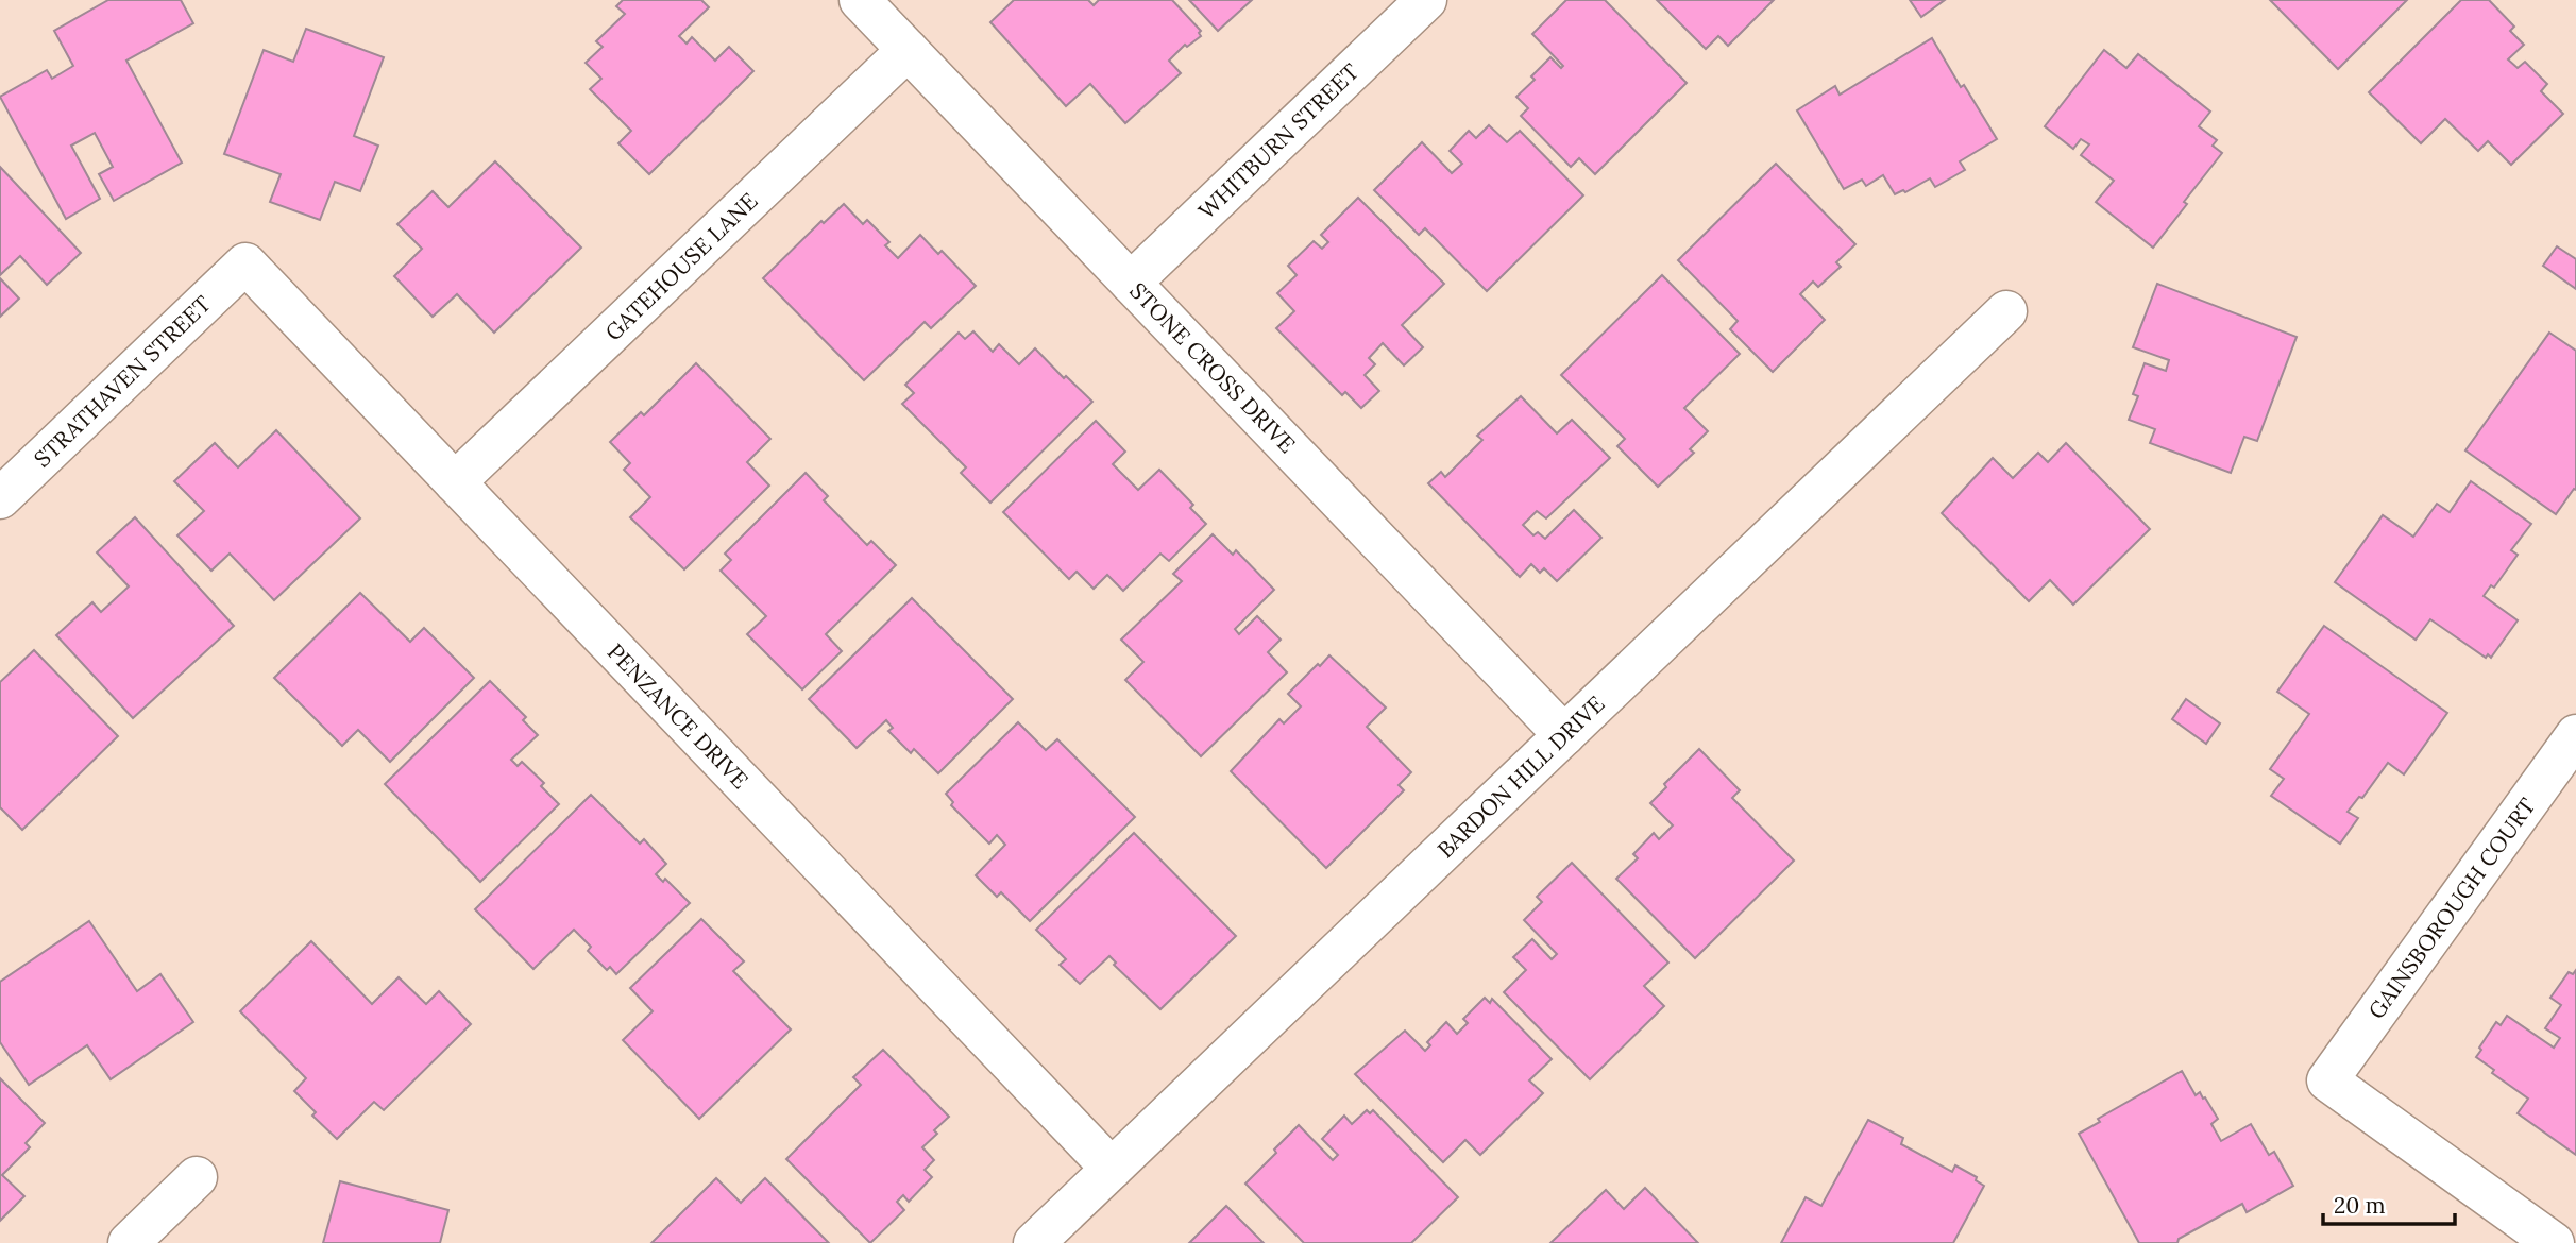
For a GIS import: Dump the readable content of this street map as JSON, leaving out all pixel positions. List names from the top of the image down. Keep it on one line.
{"streets":{"street":["WHITBURN STREET","GATEHOUSE LANE","STONE CROSS DRIVE","STRATHAVEN STREET","PENZANCE DRIVE","BARDON HILL DRIVE","GAINSBOROUGH COURT"]},"crossings":[["WHITBURN STREET","STONE CROSS DRIVE"],["GATEHOUSE LANE","STONE CROSS DRIVE"],["GATEHOUSE LANE","PENZANCE DRIVE"],["STONE CROSS DRIVE","BARDON HILL DRIVE"],["STRATHAVEN STREET","PENZANCE DRIVE"],["PENZANCE DRIVE","BARDON HILL DRIVE"]],"scale_bar":"20 m"}
